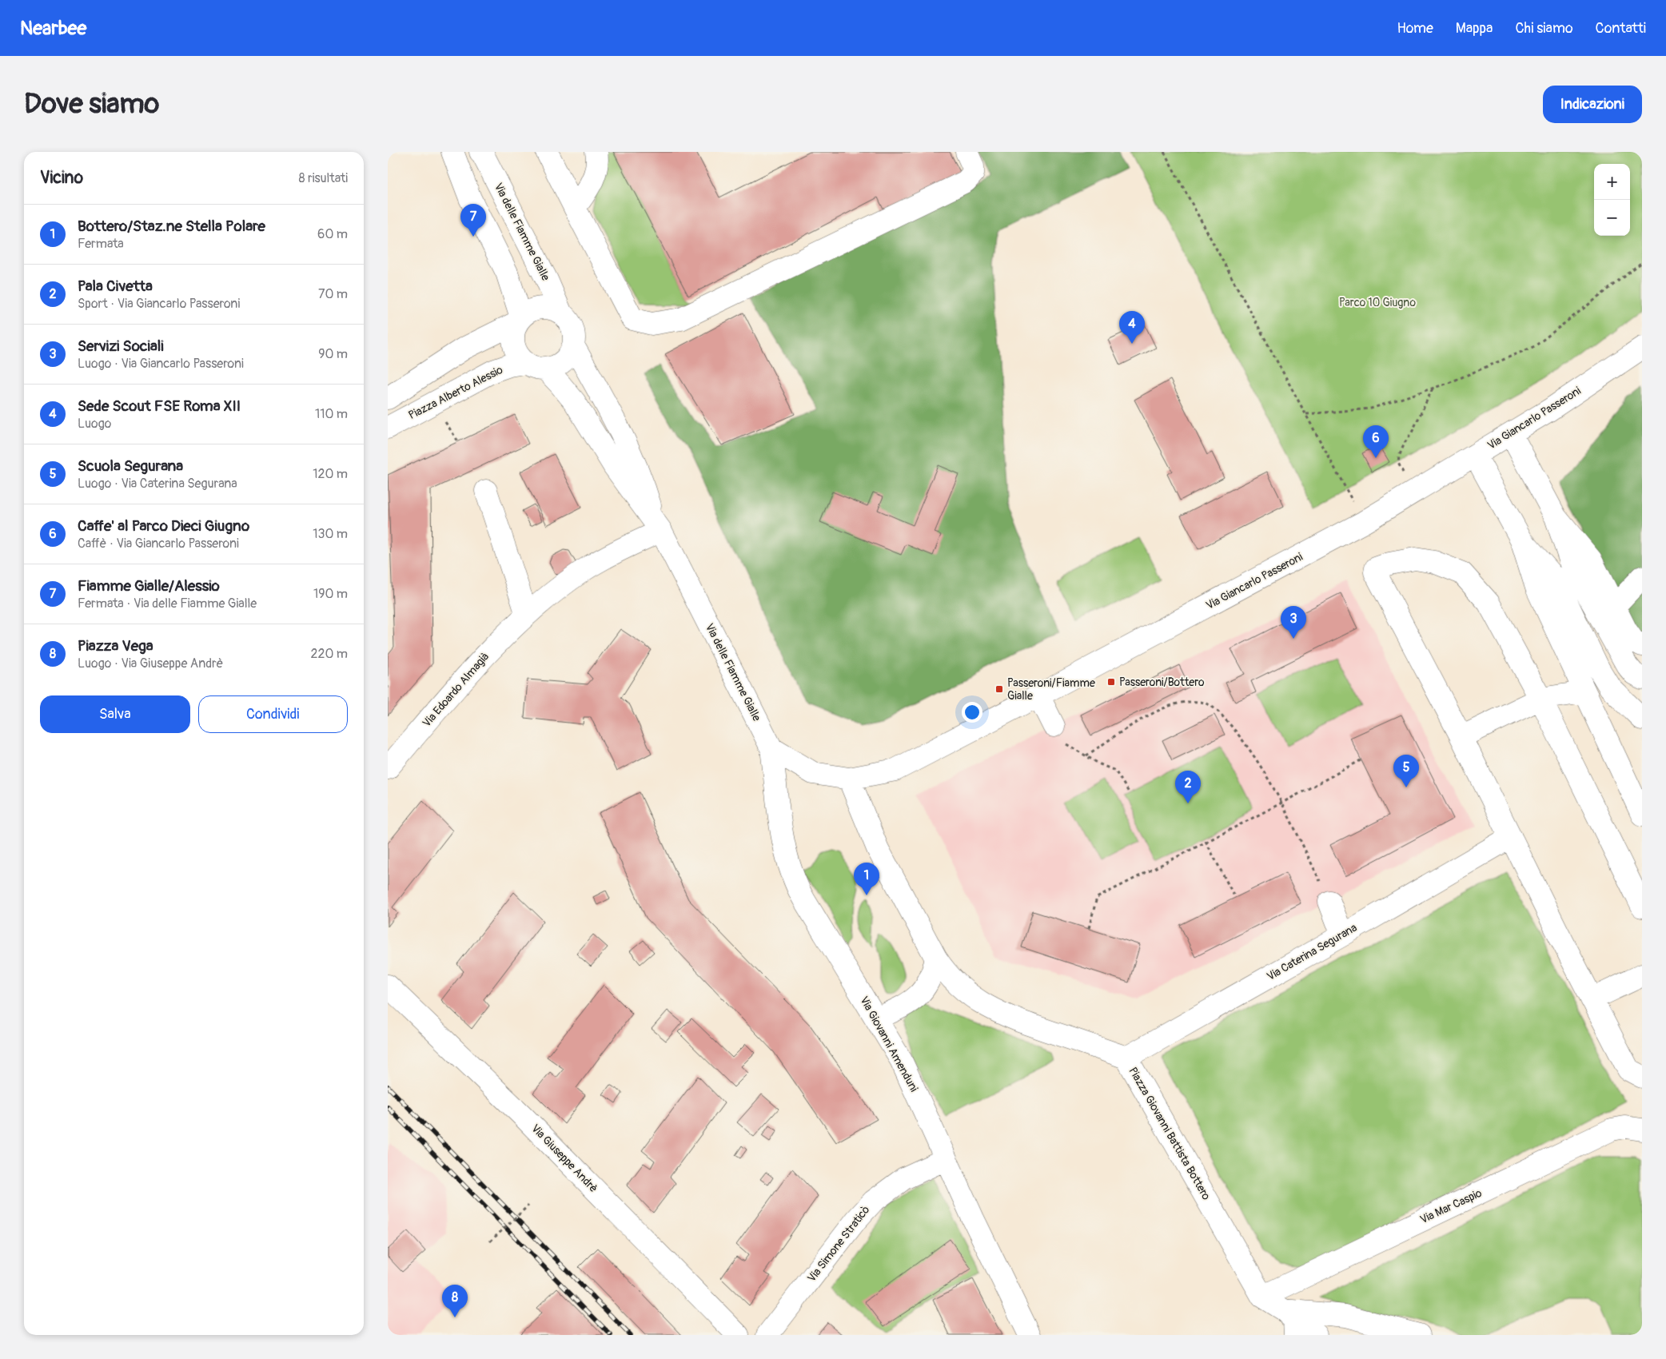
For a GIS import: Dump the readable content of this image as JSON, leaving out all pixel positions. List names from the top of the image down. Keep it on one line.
{"streets":{"street":["Via delle Fiamme Gialle","Piazza Alberto Alessio","Via Giancarlo Passeroni","Via Edoardo Almagià","Via Caterina Segurana","Via Giovanni Amenduni","Piazza Giovanni Battista Bottero","Via Giuseppe Andrè","Via Mar Caspio","Via Simone Straticò"]},"crossings":[["Via delle Fiamme Gialle","Piazza Alberto Alessio"],["Via delle Fiamme Gialle","Via Edoardo Almagià"],["Via delle Fiamme Gialle","Via Giovanni Amenduni"],["Via Giancarlo Passeroni","Piazza Giovanni Battista Bottero"],["Via Caterina Segurana","Piazza Giovanni Battista Bottero"],["Via Giovanni Amenduni","Via Simone Straticò"],["Piazza Giovanni Battista Bottero","Via Mar Caspio"]],"parks":["Parco 10 Giugno"],"places":{"transit":["Passeroni/Bottero","Passeroni/Fiamme Gialle"]},"page":{"header":"Nearbee","nav":["Home","Mappa","Chi siamo","Contatti"],"buttons":["Indicazioni",["Salva","Condividi"]],"title":"Dove siamo","heading":["Vicino","8 risultati"],"map_buttons":["+","−"],"list":[{"mark":"1","name":"Bottero/Staz.ne Stella Polare","note":"Fermata","value":"60 m"},{"mark":"2","name":"Pala Civetta","note":"Sport · Via Giancarlo Passeroni","value":"70 m"},{"mark":"3","name":"Servizi Sociali","note":"Luogo · Via Giancarlo Passeroni","value":"90 m"},{"mark":"4","name":"Sede Scout FSE Roma XII","note":"Luogo","value":"110 m"},{"mark":"5","name":"Scuola Segurana","note":"Luogo · Via Caterina Segurana","value":"120 m"},{"mark":"6","name":"Caffe' al Parco Dieci Giugno","note":"Caffè · Via Giancarlo Passeroni","value":"130 m"},{"mark":"7","name":"Fiamme Gialle/Alessio","note":"Fermata · Via delle Fiamme Gialle","value":"190 m"},{"mark":"8","name":"Piazza Vega","note":"Luogo · Via Giuseppe Andrè","value":"220 m"}],"pins":["7","4","6","3","5","2","1","8"]}}
